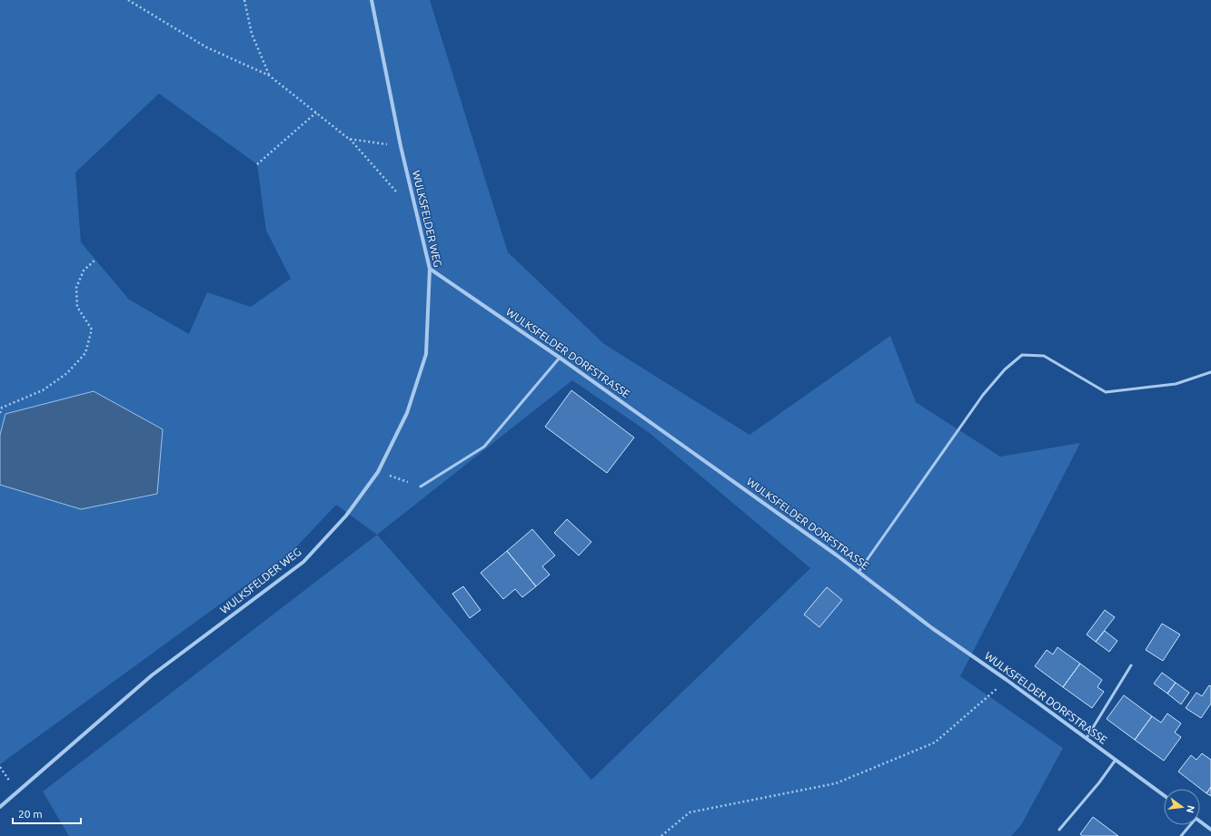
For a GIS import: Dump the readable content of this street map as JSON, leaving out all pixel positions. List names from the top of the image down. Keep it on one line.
{"streets":{"street":["WULKSFELDER WEG","WULKSFELDER DORFSTRASSE"]},"crossings":[["WULKSFELDER WEG","WULKSFELDER DORFSTRASSE"]],"scale_bar":"20 m","north":"right"}
